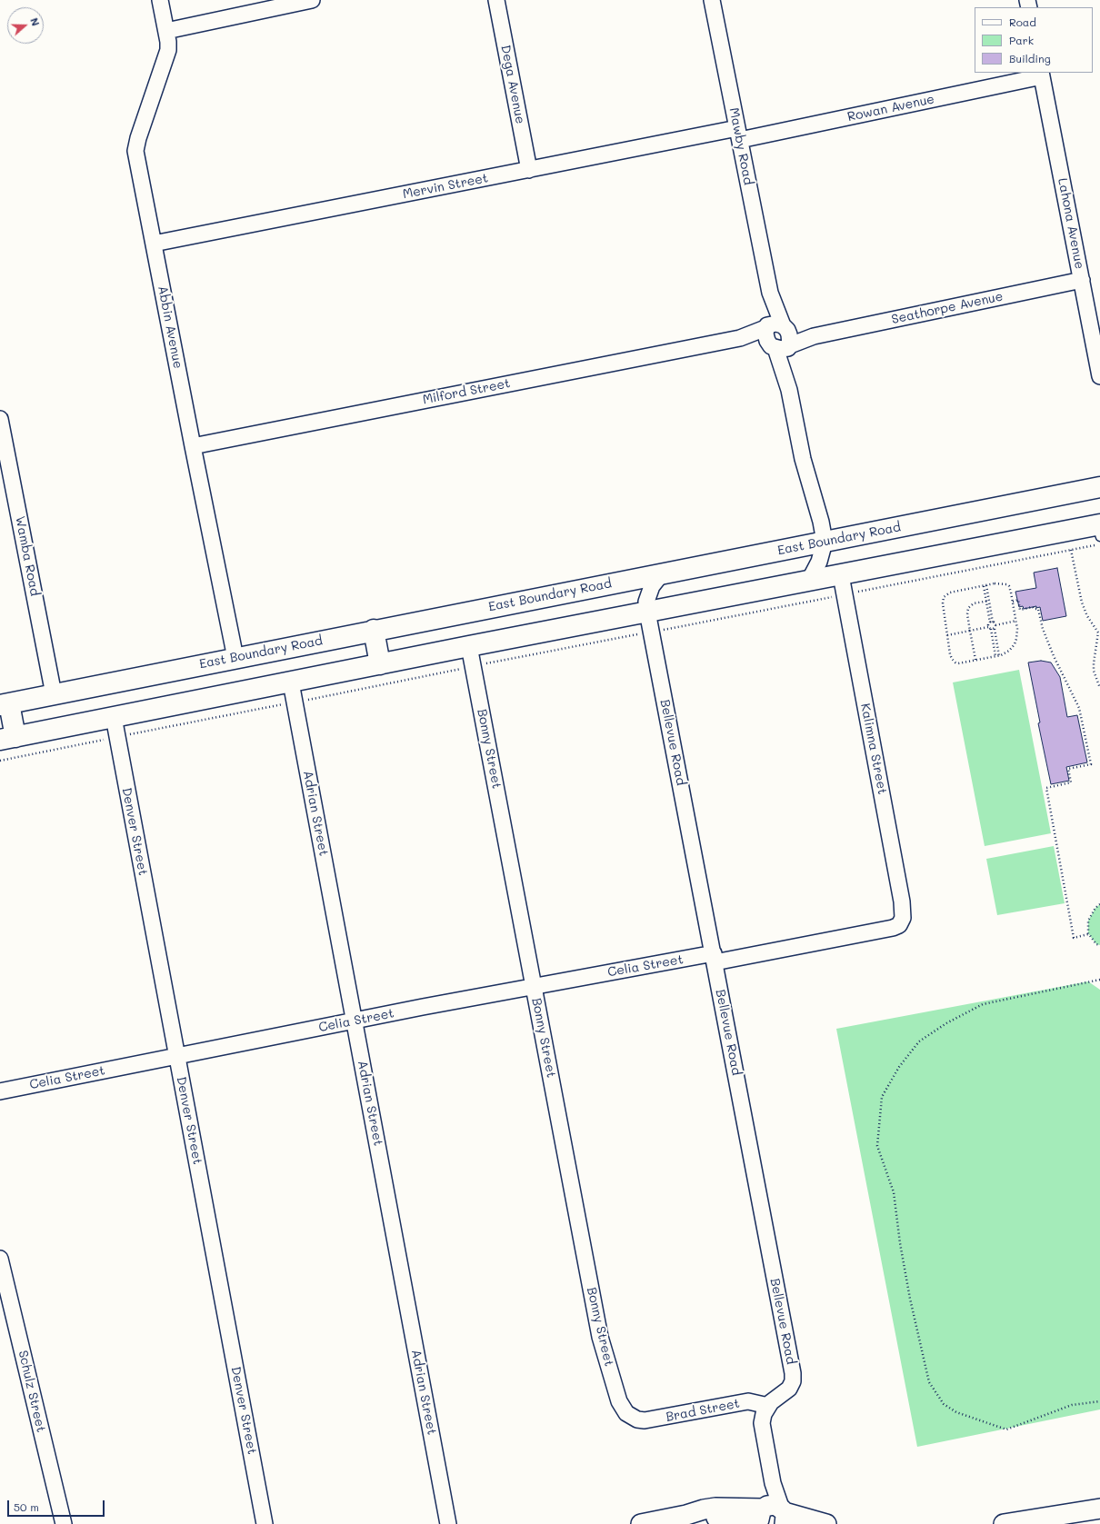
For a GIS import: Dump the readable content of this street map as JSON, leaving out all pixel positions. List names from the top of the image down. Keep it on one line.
{"streets":{"main road":["East Boundary Road"],"street":["Dega Avenue","Rowan Avenue","Mawby Road","Mervin Street","Lahona Avenue","Seathorpe Avenue","Abbin Avenue","Milford Street","Wamba Road","Bellevue Road","Bonny Street","Kalimna Street","Adrian Street","Denver Street","Celia Street","Schulz Street","Brad Street"]},"crossings":[["Dega Avenue","Mervin Street"],["Rowan Avenue","Mawby Road"],["Rowan Avenue","Mervin Street"],["Rowan Avenue","Lahona Avenue"],["Mawby Road","Mervin Street"],["Mawby Road","Seathorpe Avenue"],["Mawby Road","Milford Street"],["Mawby Road","East Boundary Road"],["Mervin Street","Abbin Avenue"],["Lahona Avenue","Seathorpe Avenue"],["Seathorpe Avenue","Milford Street"],["Abbin Avenue","Milford Street"],["Abbin Avenue","East Boundary Road"],["East Boundary Road","Wamba Road"],["East Boundary Road","Bellevue Road"],["Bellevue Road","Celia Street"],["Bellevue Road","Brad Street"],["Bonny Street","Celia Street"],["Bonny Street","Brad Street"],["Kalimna Street","Celia Street"],["Adrian Street","Celia Street"],["Denver Street","Celia Street"]],"legend":["Road","Park","Building"],"scale_bar":"50 m","north":"right"}
